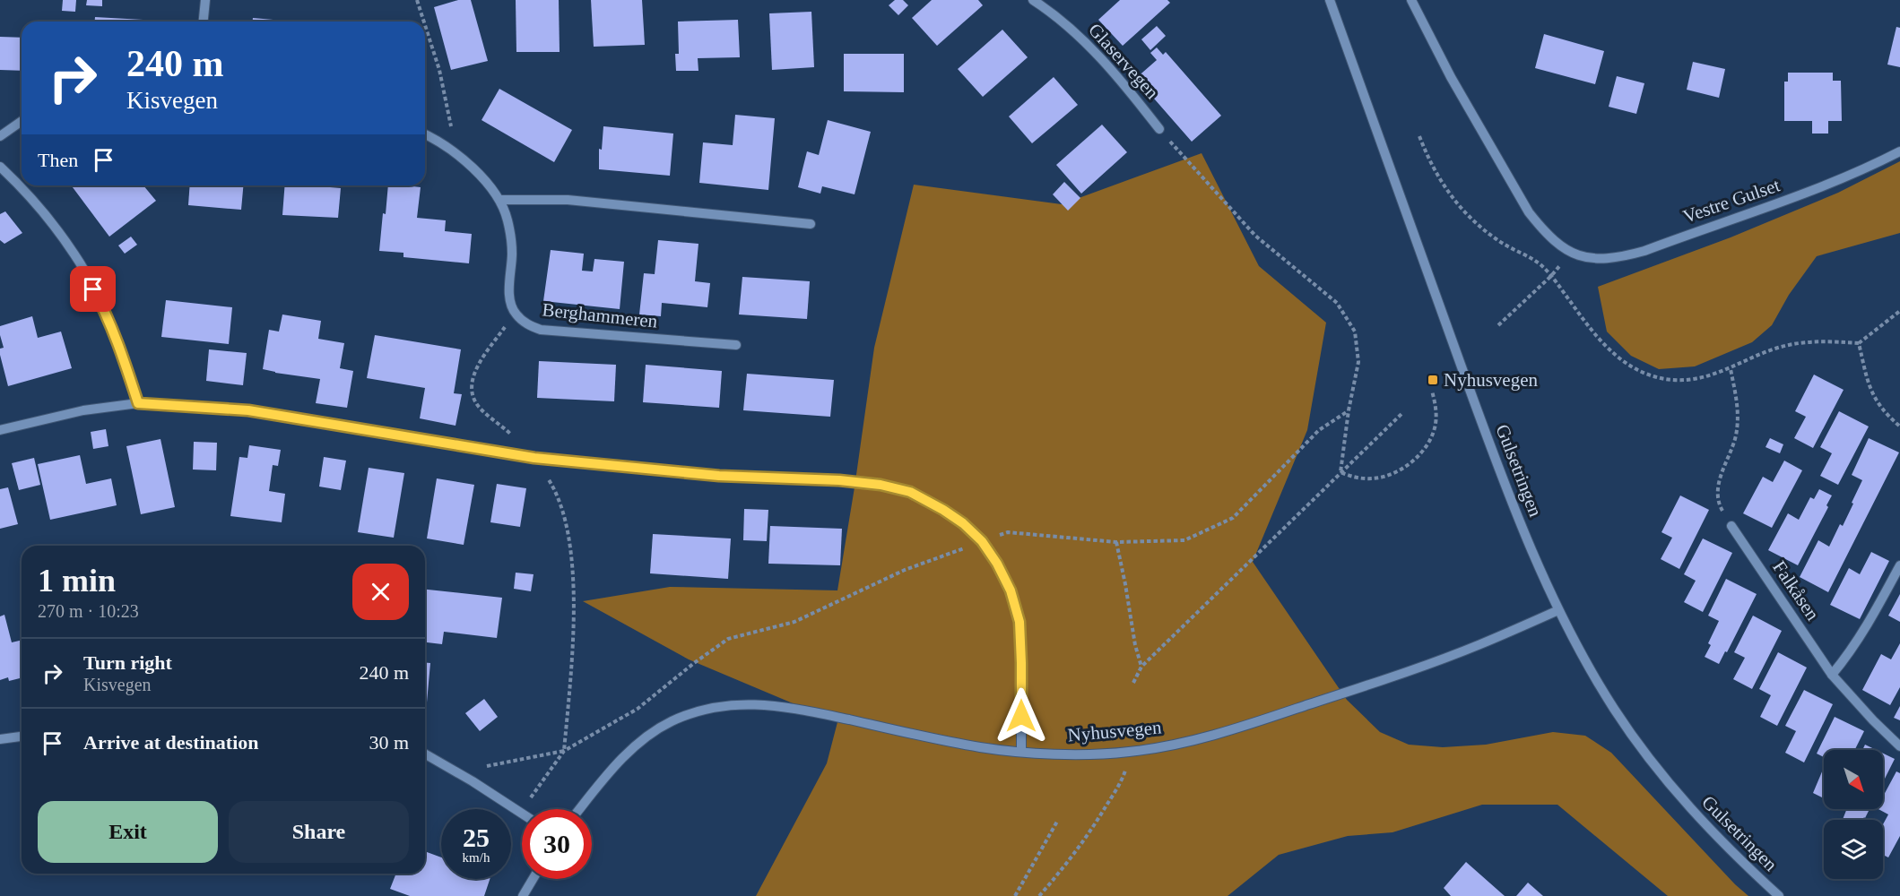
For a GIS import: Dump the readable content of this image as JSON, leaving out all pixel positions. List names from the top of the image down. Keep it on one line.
{"streets":{"street":["Glaservegen","Vestre Gulset","Berghammeren","Gulsetringen","Falkåsen","Nyhusvegen"]},"crossings":[["Gulsetringen","Nyhusvegen"]],"places":{"transit":["Nyhusvegen"]},"north":"bottom right","page":{"turn":["240 m","Kisvegen"],"then":"Then","heading":["1 min","270 m · 10:23"],"list":[{"name":"Turn right","note":"Kisvegen","value":"240 m"},{"name":"Arrive at destination","value":"30 m"}],"buttons":["Exit","Share"],"speed":"25 km/h","limit":"30"}}
